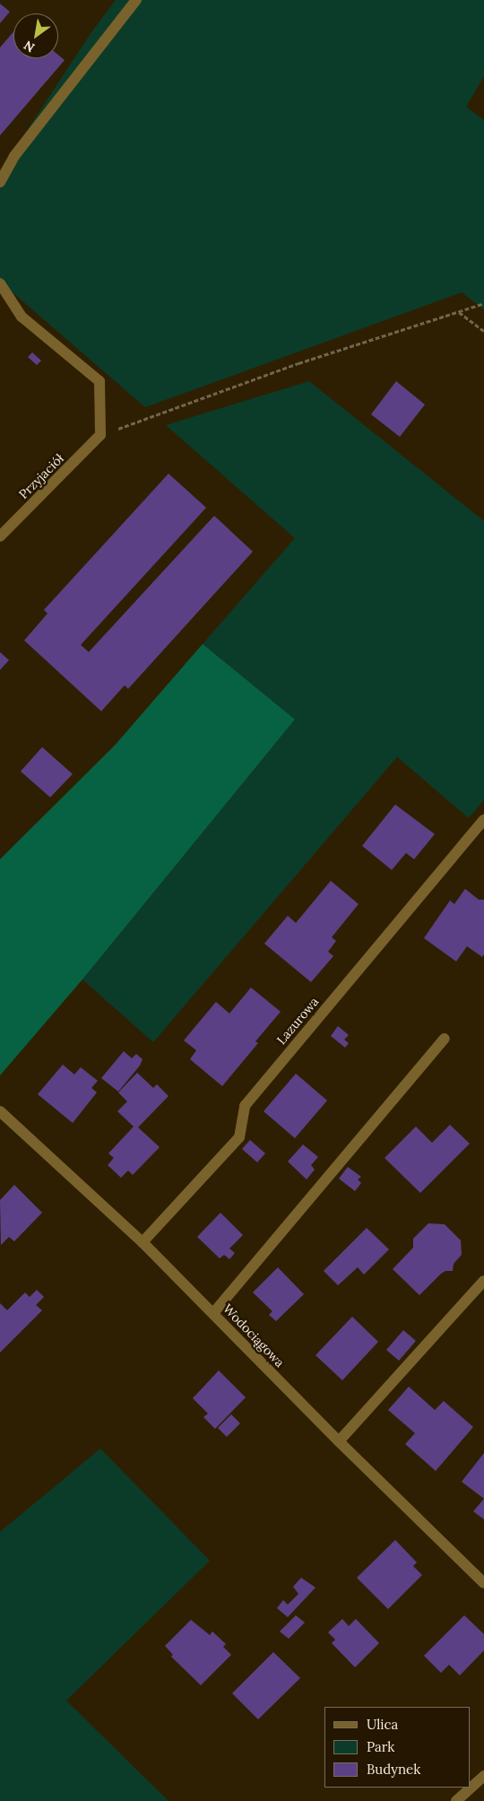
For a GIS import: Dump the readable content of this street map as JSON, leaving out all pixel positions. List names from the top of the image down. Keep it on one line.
{"streets":{"street":["Przyjaciół","Lazurowa","Wodociągowa"]},"crossings":[["Lazurowa","Wodociągowa"]],"legend":["Ulica","Park","Budynek"],"north":"bottom left"}
